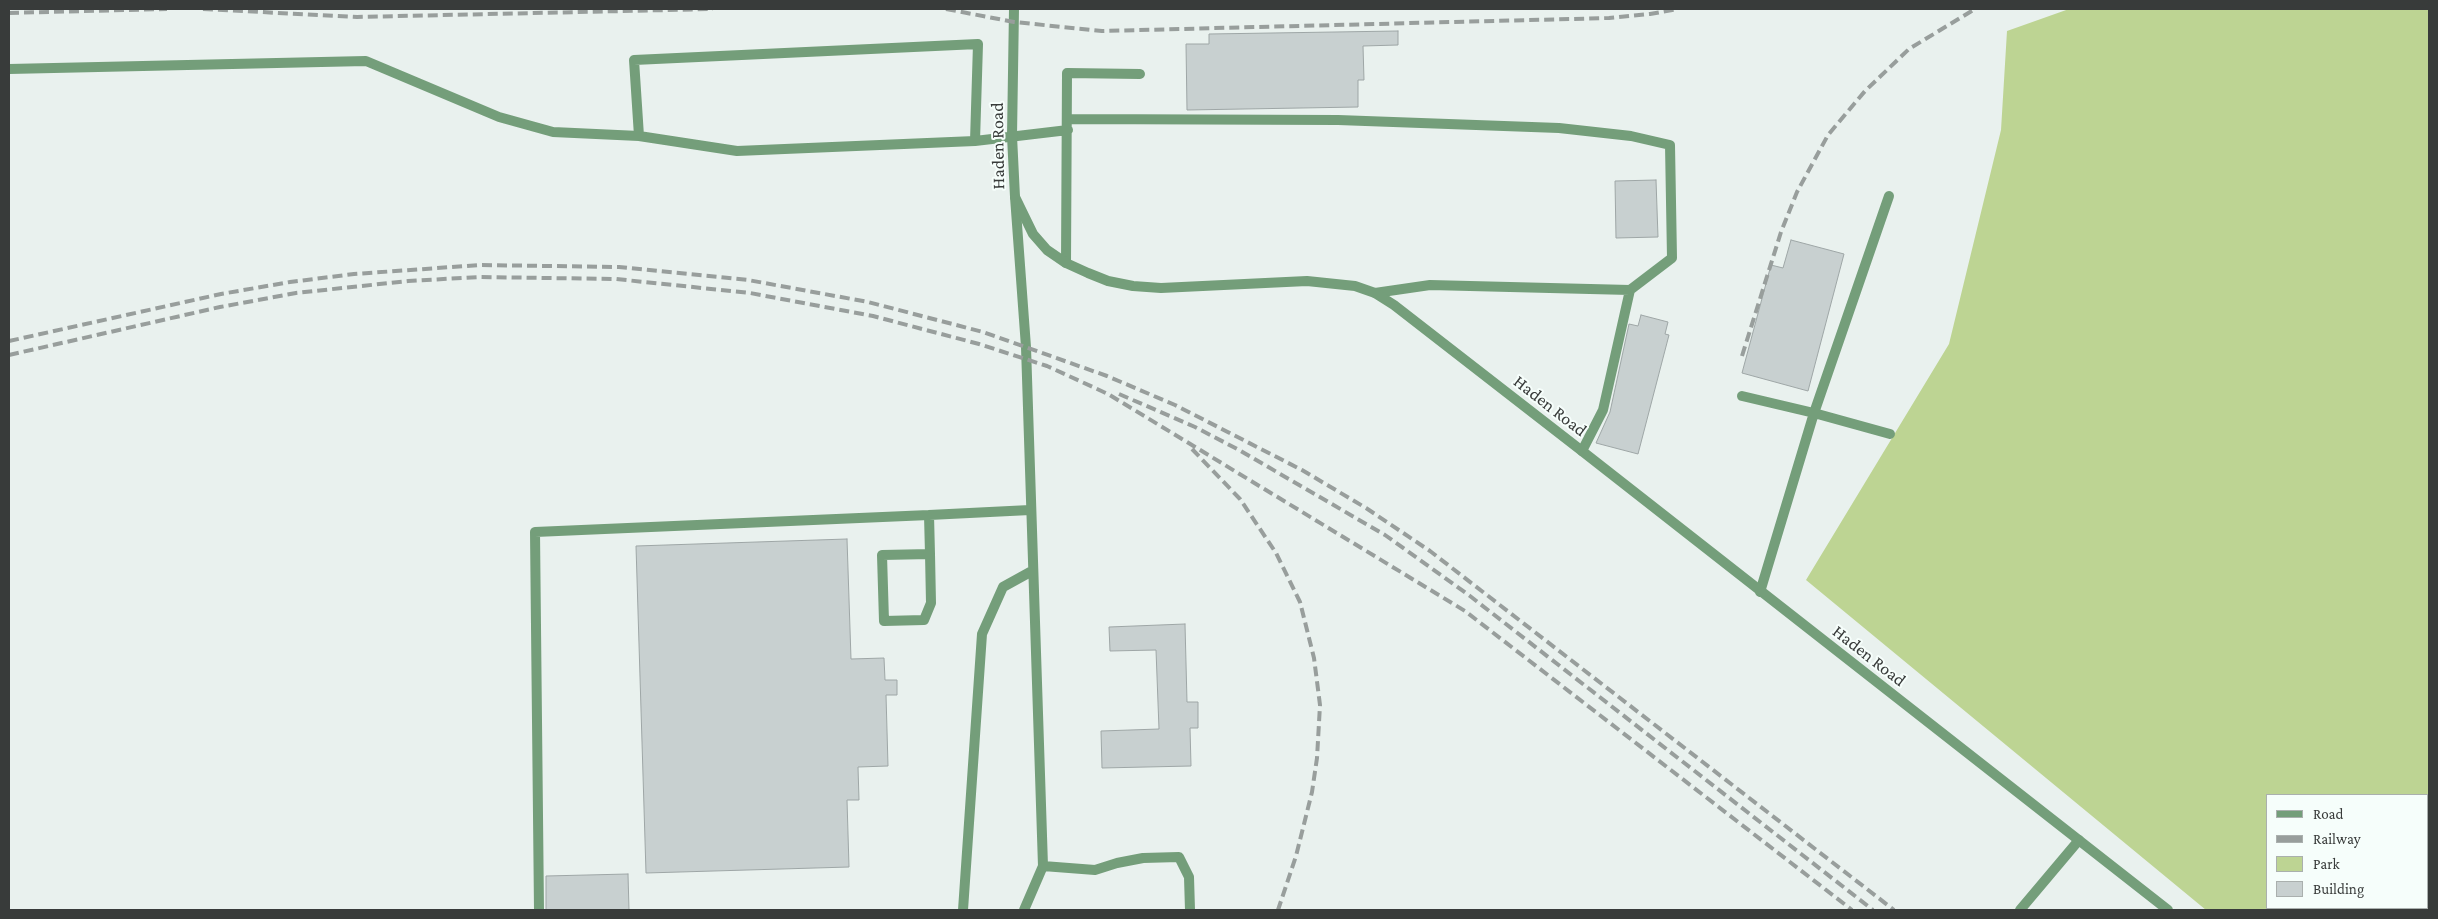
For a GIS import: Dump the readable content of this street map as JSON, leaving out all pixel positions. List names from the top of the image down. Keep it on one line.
{"streets":{"street":["Haden Road"]},"legend":["Road","Railway","Park","Building"]}
